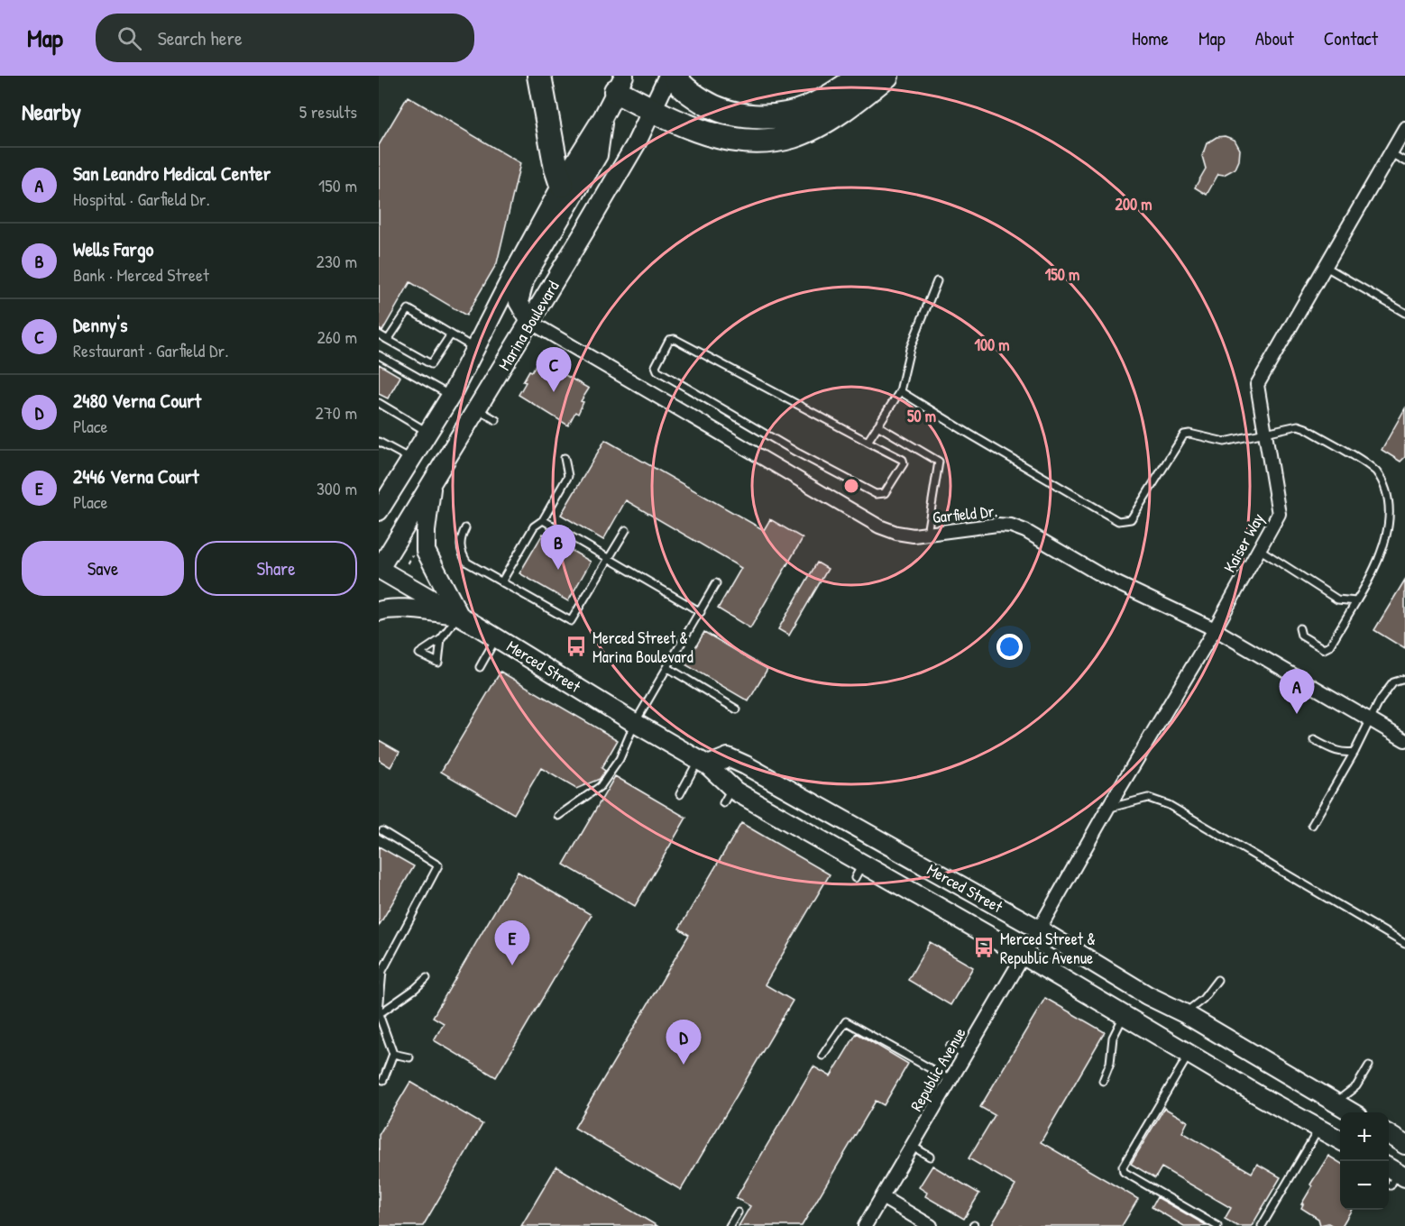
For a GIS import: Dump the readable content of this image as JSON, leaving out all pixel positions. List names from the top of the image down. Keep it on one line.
{"streets":{"street":["Marina Boulevard","Garfield Dr.","Kaiser Way","Merced Street","Republic Avenue"]},"crossings":[["Marina Boulevard","Garfield Dr."],["Marina Boulevard","Merced Street"],["Garfield Dr.","Kaiser Way"],["Kaiser Way","Merced Street"],["Kaiser Way","Republic Avenue"],["Merced Street","Republic Avenue"]],"places":{"bus stop":["Merced Street & Marina Boulevard","Merced Street & Republic Avenue"]},"page":{"header":"Map","search":"Search here","nav":["Home","Map","About","Contact"],"heading":["Nearby","5 results"],"list":[{"mark":"A","name":"San Leandro Medical Center","note":"Hospital · Garfield Dr.","value":"150 m"},{"mark":"B","name":"Wells Fargo","note":"Bank · Merced Street","value":"230 m"},{"mark":"C","name":"Denny's","note":"Restaurant · Garfield Dr.","value":"260 m"},{"mark":"D","name":"2480 Verna Court","note":"Place","value":"270 m"},{"mark":"E","name":"2446 Verna Court","note":"Place","value":"300 m"}],"pins":["C","B","A","E","D"],"buttons":["Save","Share"],"map_buttons":["+","−"]},"rings":["200 m","150 m","100 m","50 m"]}
